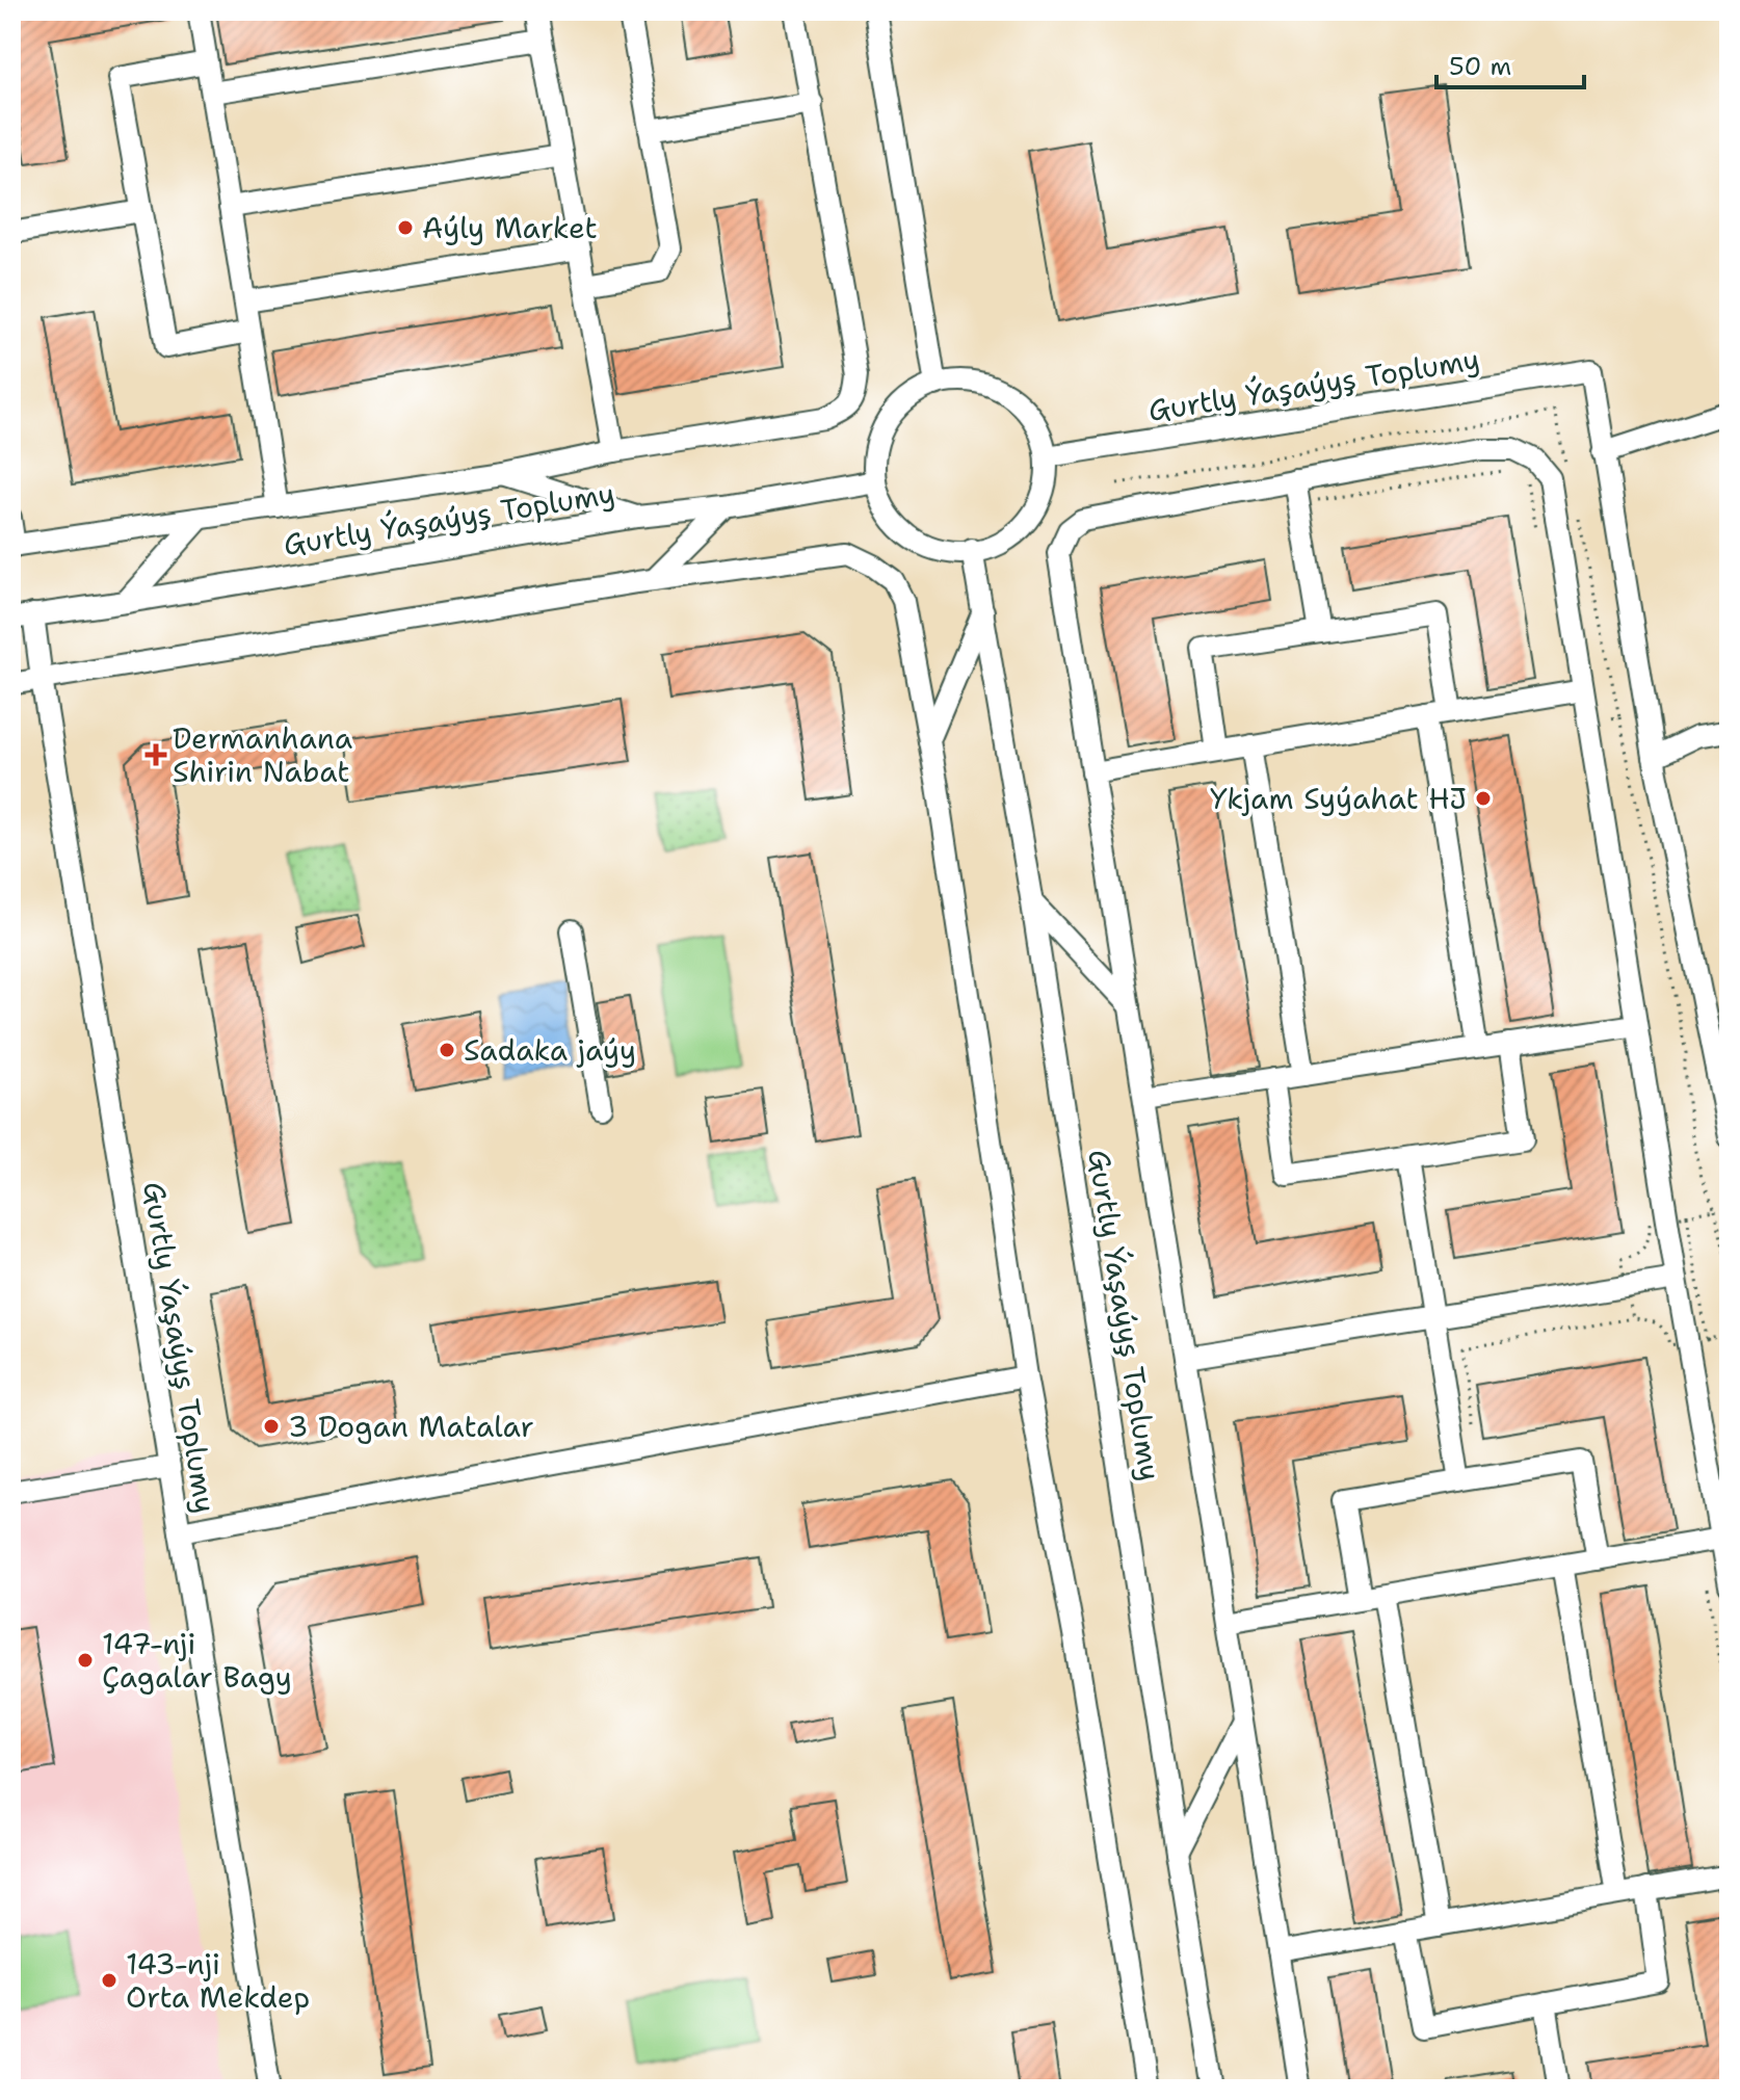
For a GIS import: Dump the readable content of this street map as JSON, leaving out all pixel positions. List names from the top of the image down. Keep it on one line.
{"streets":{"street":["Gurtly Ýaşaýyş Toplumy"]},"places":{"other":["Aýly Market","Ykjam Syýahat HJ","Sadaka jaýy","3 Dogan Matalar","147-nji Çagalar Bagy","143-nji Orta Mekdep"],"health":["Dermanhana Shirin Nabat"]},"scale_bar":"50 m"}
